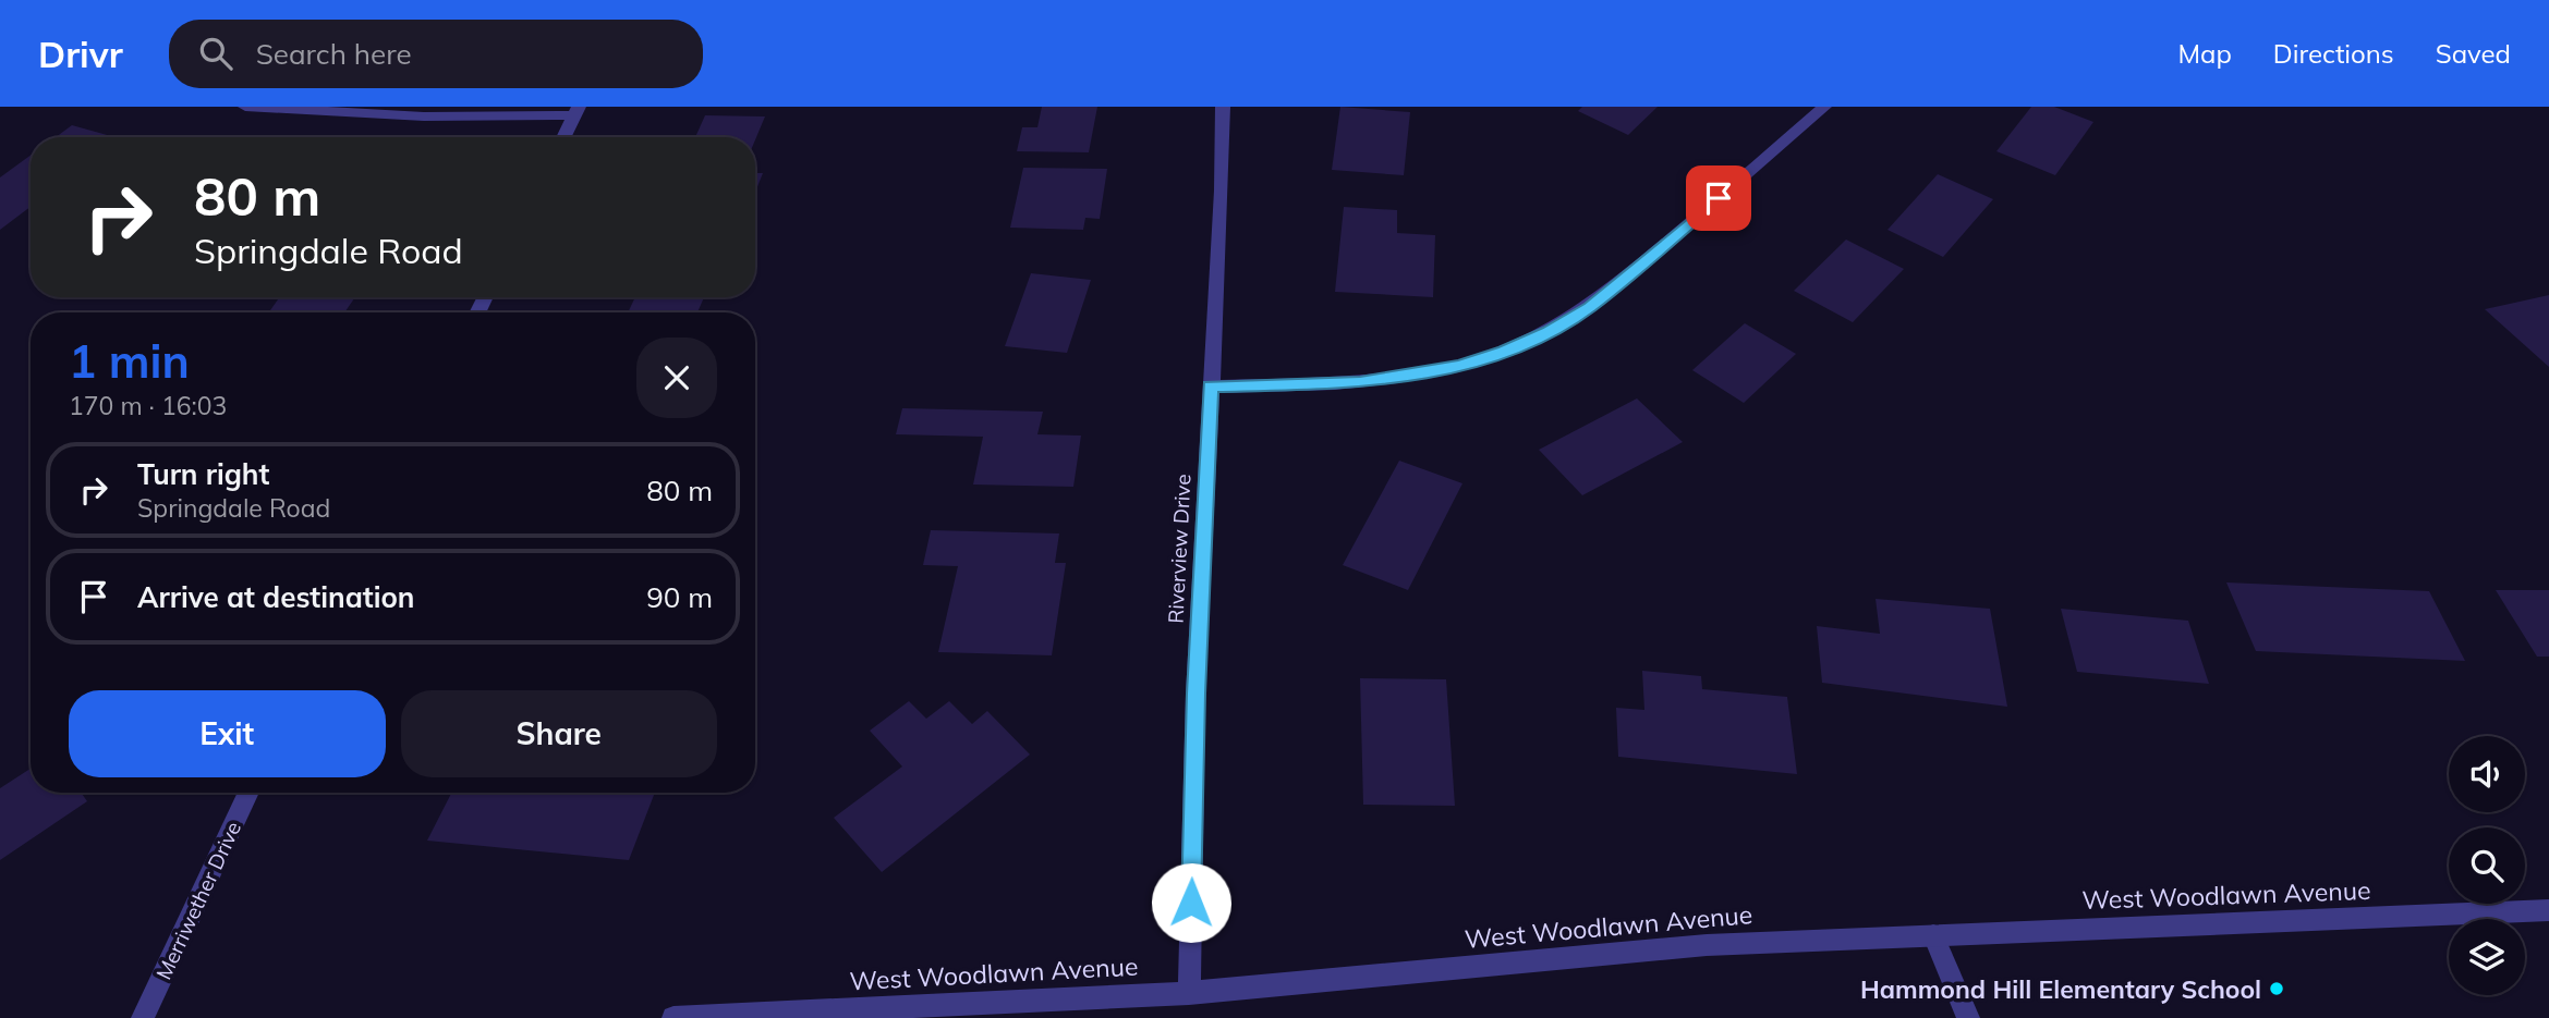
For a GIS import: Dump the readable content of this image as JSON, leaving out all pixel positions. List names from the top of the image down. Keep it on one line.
{"streets":{"street":["Riverview Drive","West Woodlawn Avenue","Merriwether Drive"]},"crossings":[["Riverview Drive","West Woodlawn Avenue"]],"places":["Hammond Hill Elementary School"],"page":{"header":"Drivr","search":"Search here","nav":["Map","Directions","Saved"],"turn":["80 m","Springdale Road"],"heading":["1 min","170 m · 16:03"],"list":[{"name":"Turn right","note":"Springdale Road","value":"80 m"},{"name":"Arrive at destination","value":"90 m"}],"buttons":["Exit","Share"]}}
